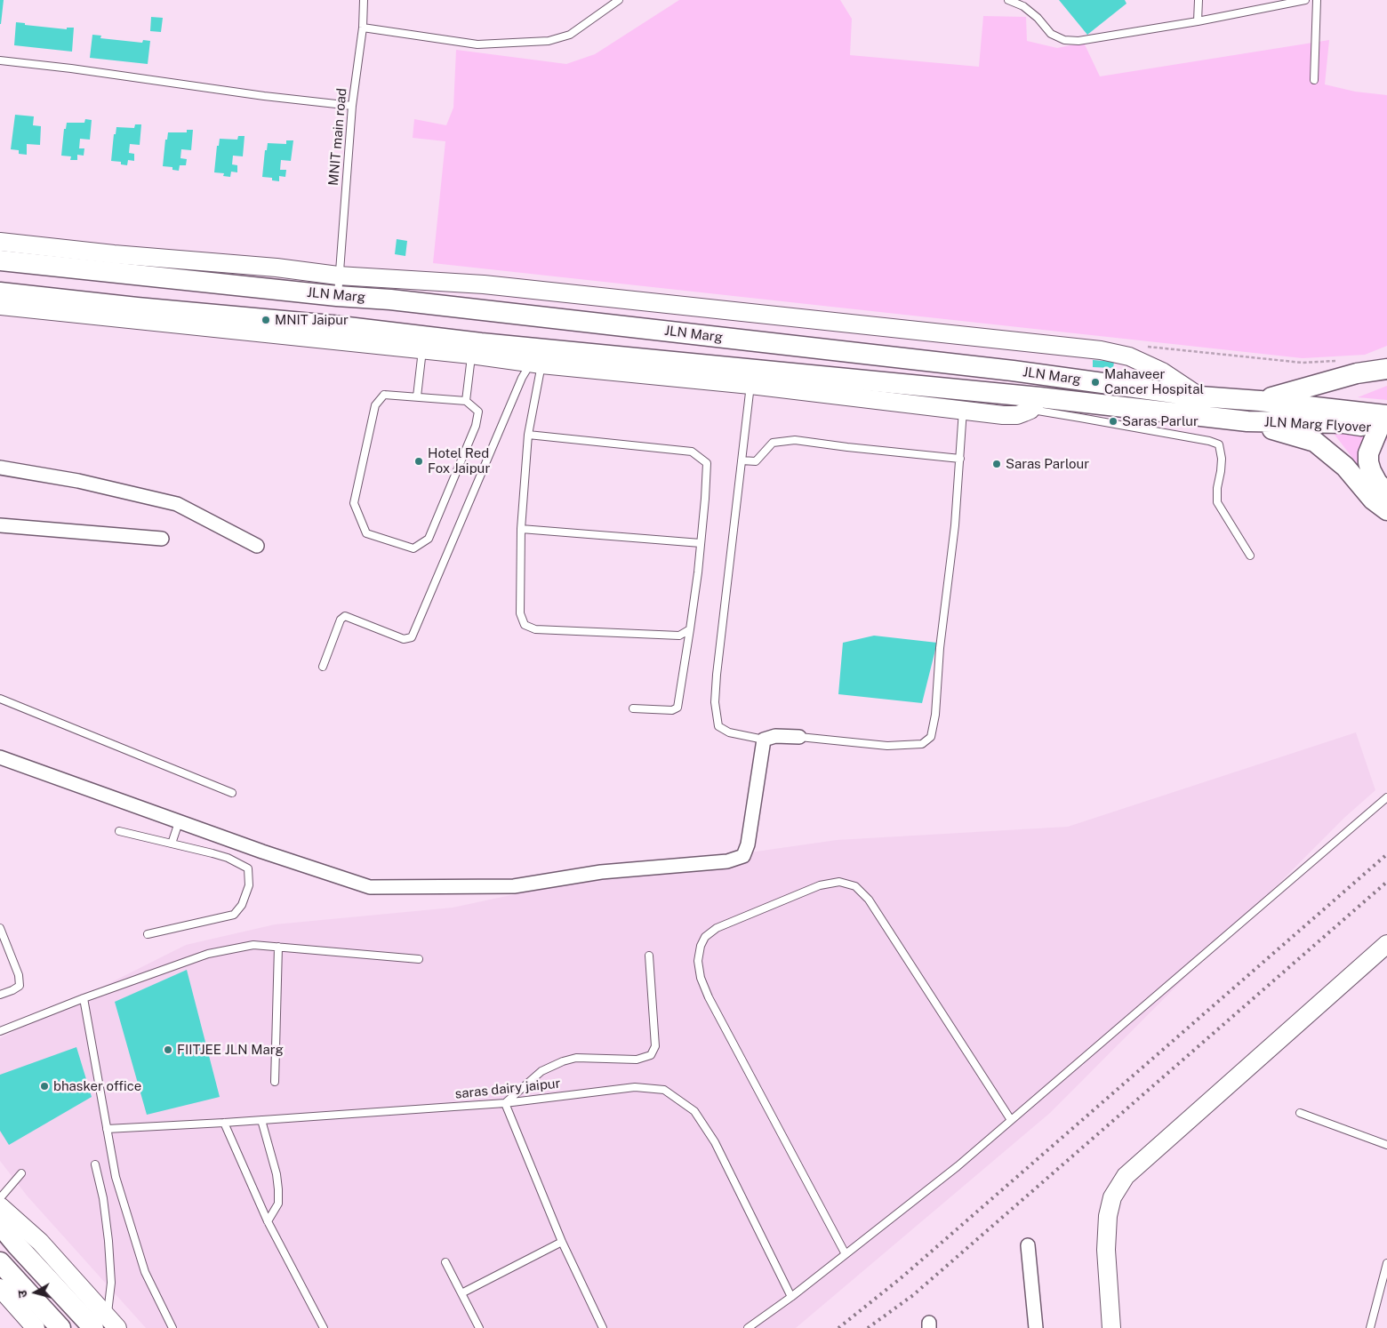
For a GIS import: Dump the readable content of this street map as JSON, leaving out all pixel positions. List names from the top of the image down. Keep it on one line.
{"streets":{"main road":["JLN Marg","JLN Marg Flyover"],"lane":["MNIT main road","saras dairy jaipur"]},"crossings":[["MNIT main road","JLN Marg"],["JLN Marg","JLN Marg Flyover"]],"places":["MNIT Jaipur","Mahaveer Cancer Hospital","Saras Parlur","Hotel Red Fox Jaipur","Saras Parlour","FIITJEE JLN Marg","bhasker office"],"north":"left"}
